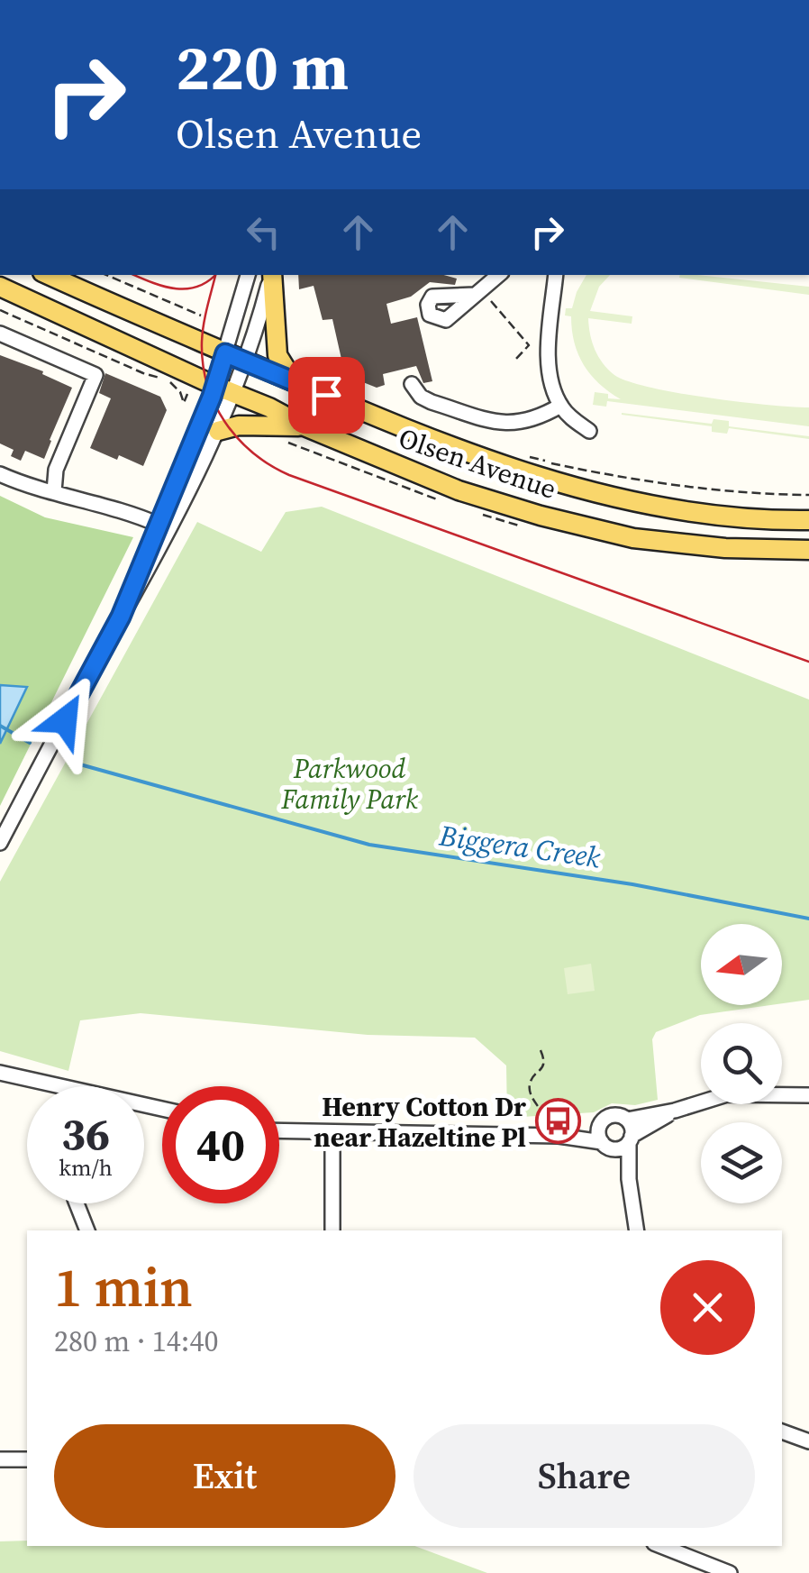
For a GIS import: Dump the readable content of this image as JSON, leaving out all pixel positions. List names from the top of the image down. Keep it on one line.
{"streets":{"main road":["Olsen Avenue"]},"water":["Biggera Creek"],"parks":["Parkwood Family Park"],"places":{"bus stop":["Henry Cotton Dr near Hazeltine Pl"]},"north":"left","page":{"turn":["220 m","Olsen Avenue"],"speed":"36 km/h","limit":"40","heading":["1 min","280 m · 14:40"],"buttons":["Exit","Share"]}}
